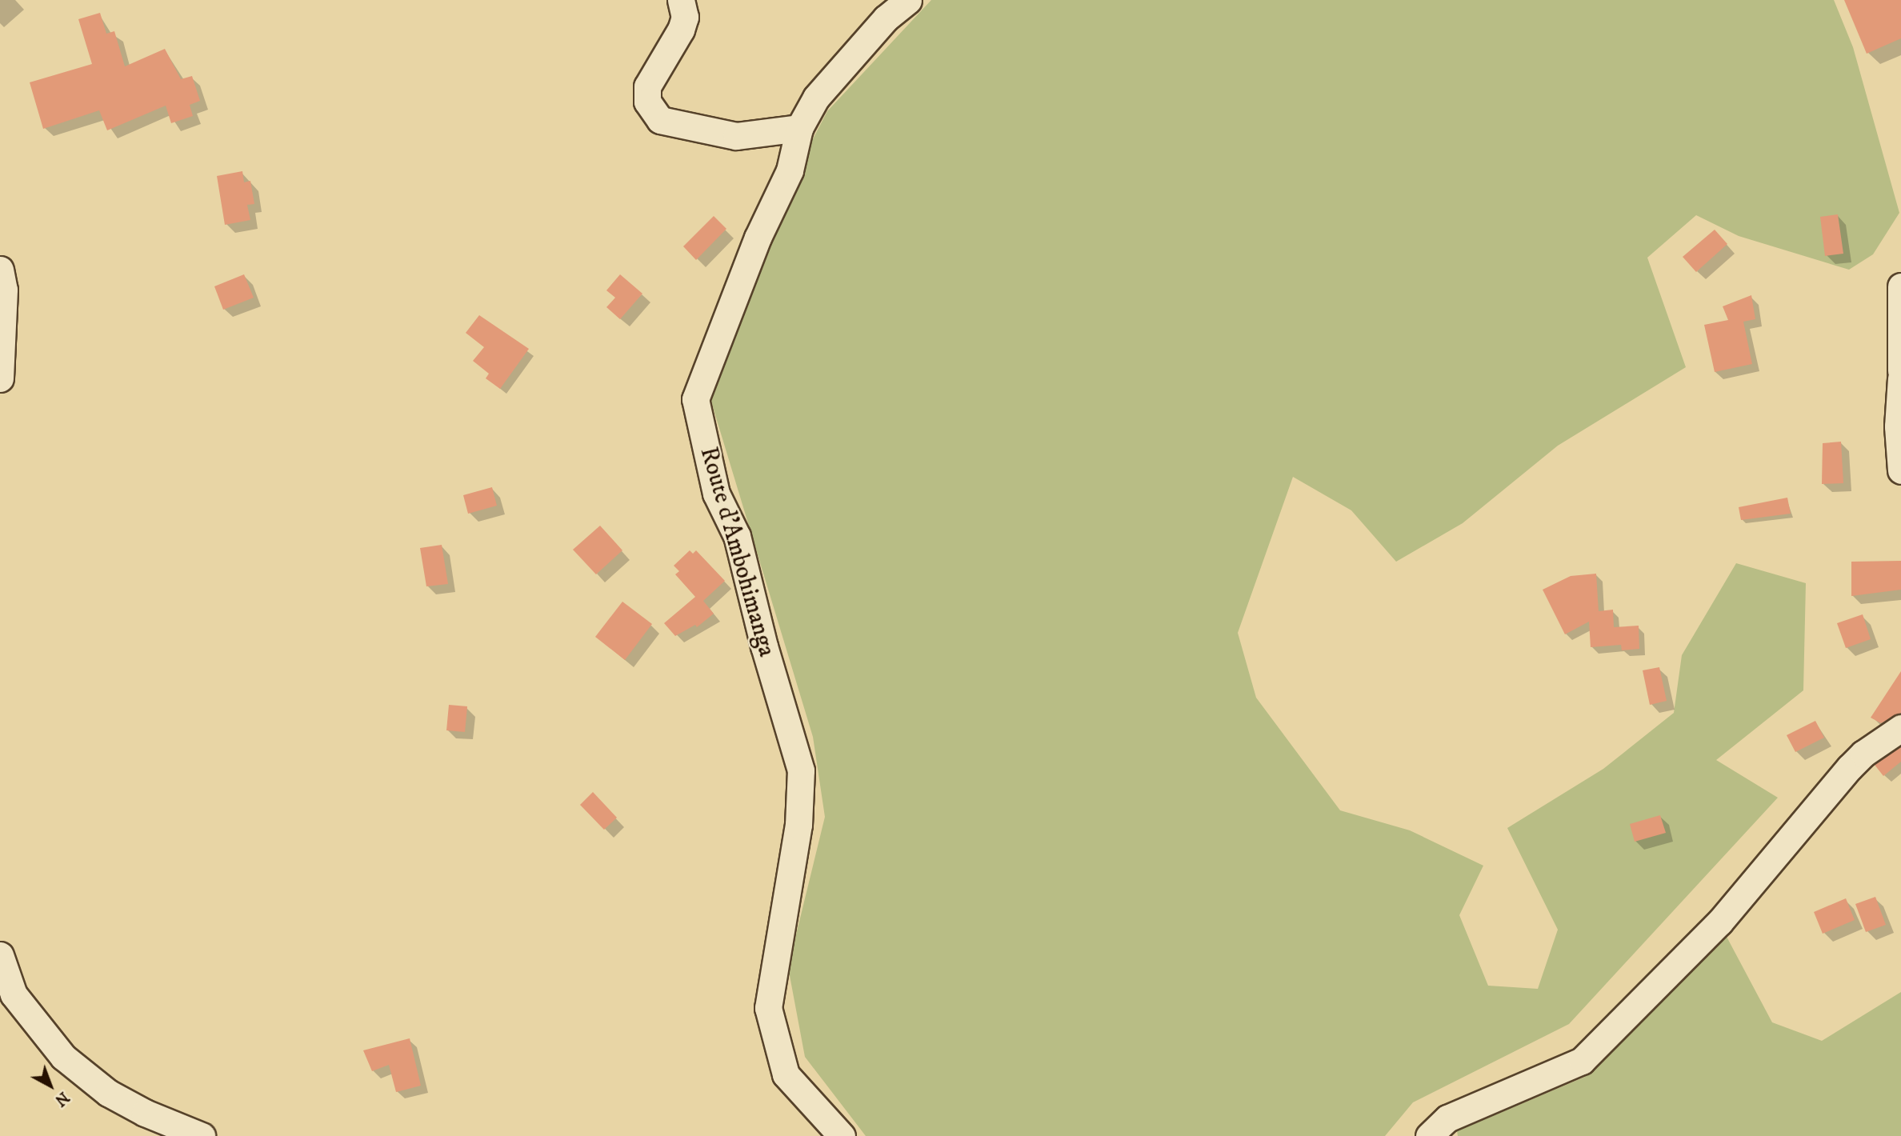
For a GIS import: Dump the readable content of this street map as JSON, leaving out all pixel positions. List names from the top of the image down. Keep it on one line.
{"streets":{"street":["Route d'Ambohimanga"]},"north":"bottom right"}
